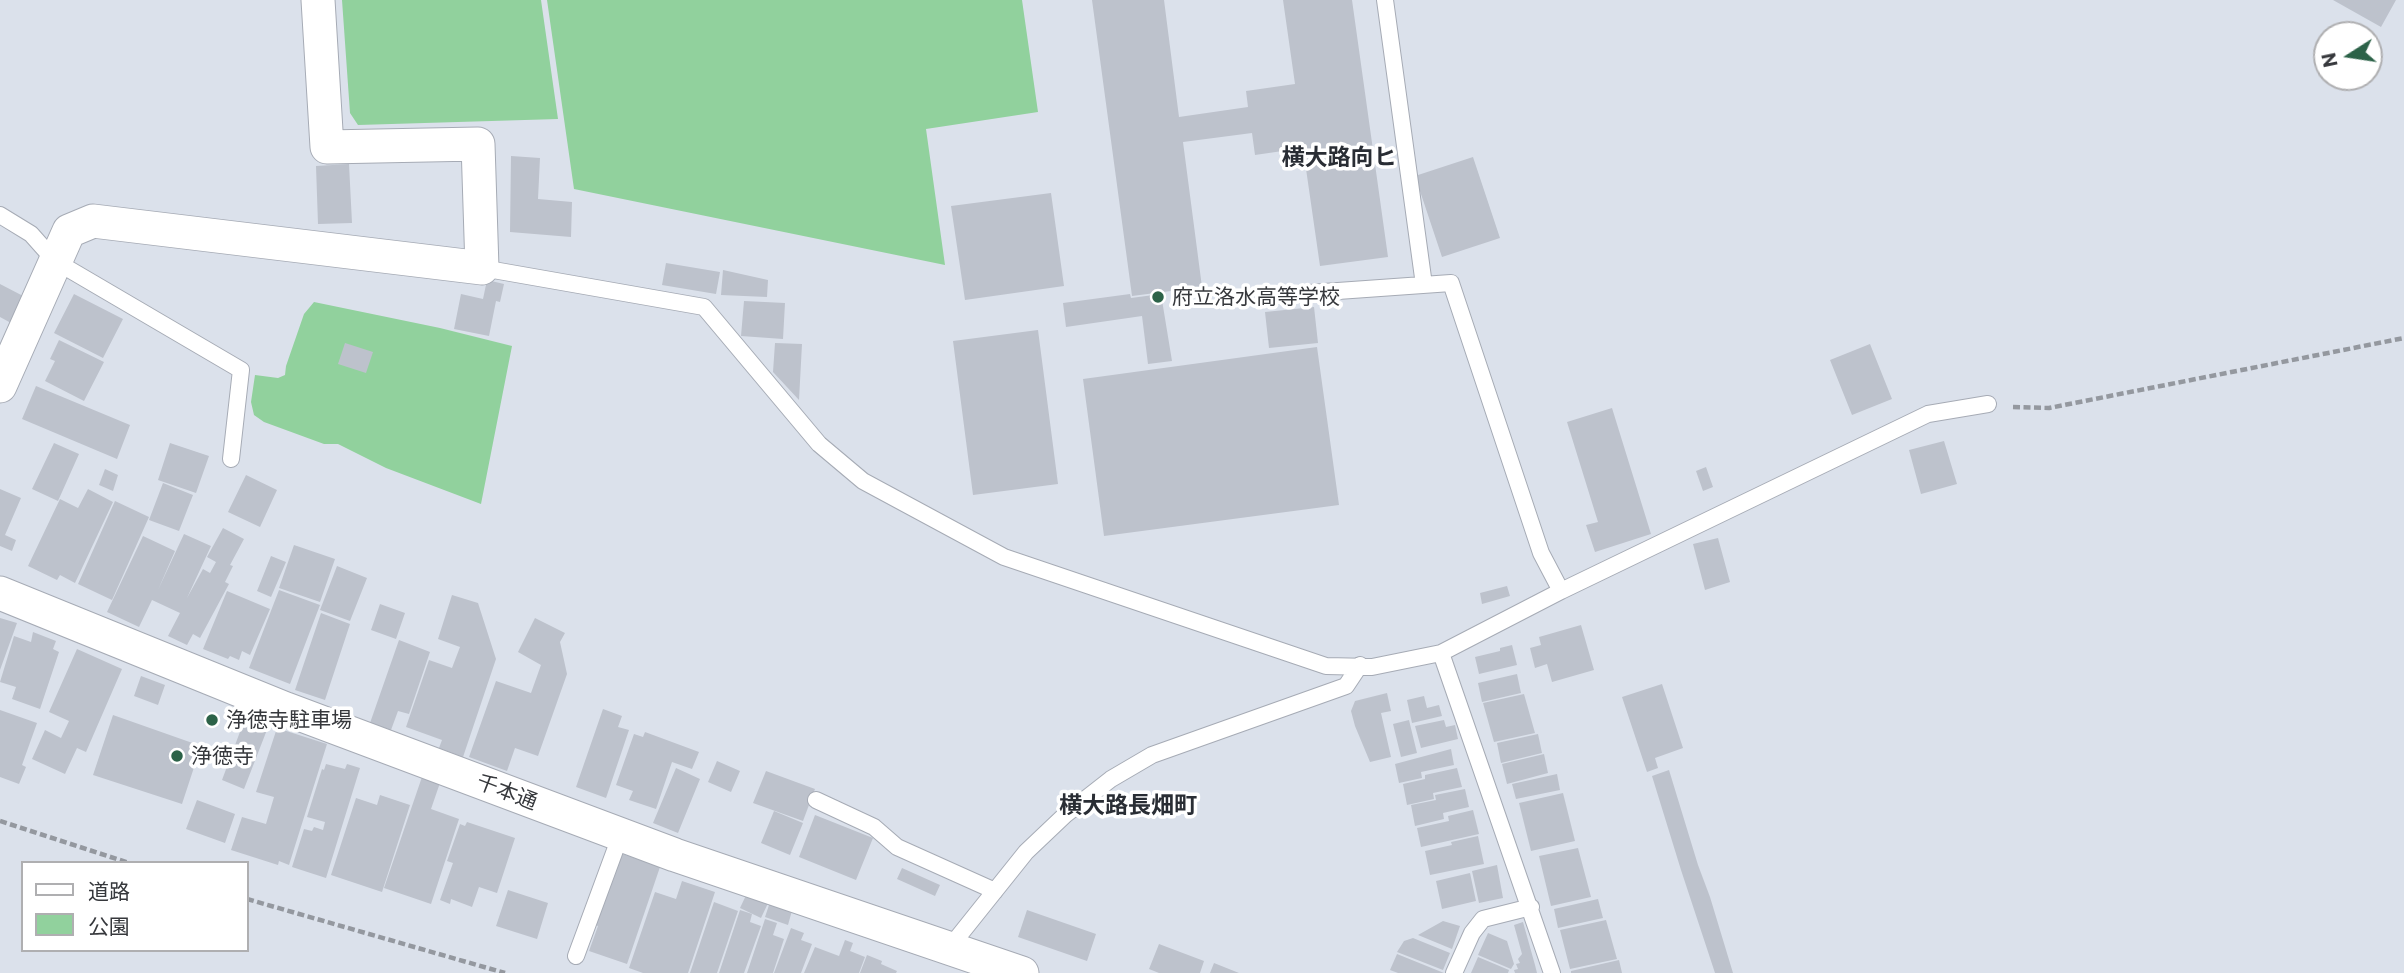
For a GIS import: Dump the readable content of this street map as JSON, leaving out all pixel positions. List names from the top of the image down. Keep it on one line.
{"streets":{"street":["千本通"]},"districts":["横大路向ヒ","横大路長畑町"],"places":["府立洛水高等学校","浄徳寺駐車場","浄徳寺"],"legend":["道路","公園"],"north":"left"}
